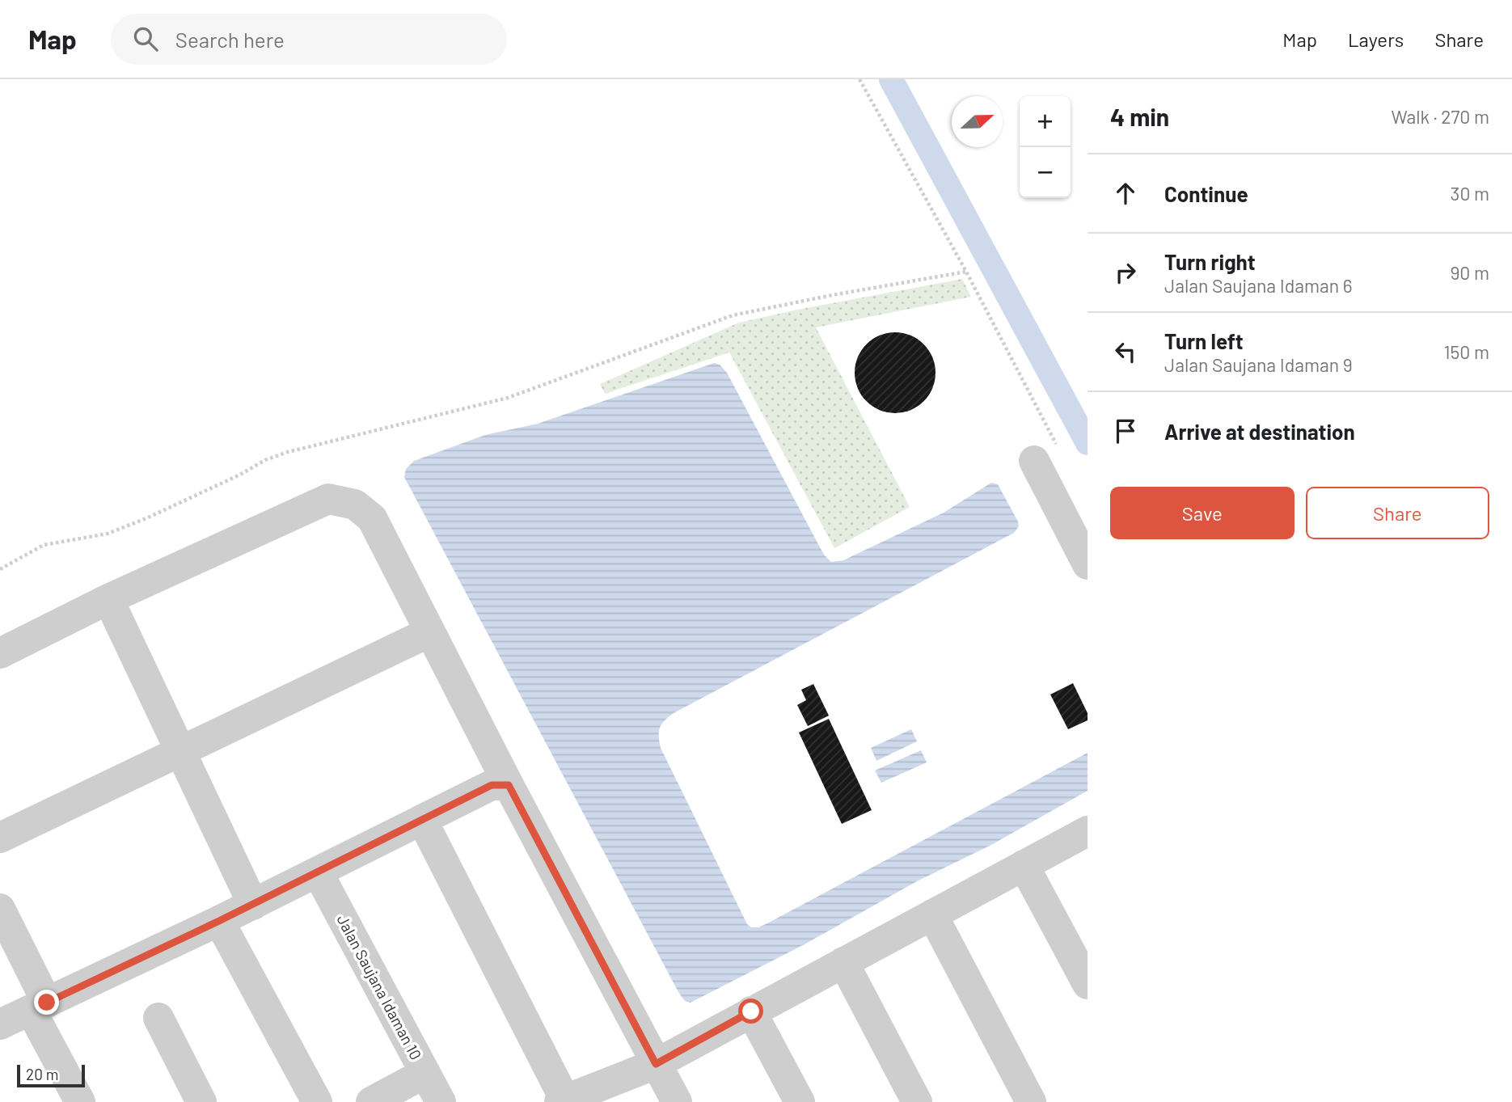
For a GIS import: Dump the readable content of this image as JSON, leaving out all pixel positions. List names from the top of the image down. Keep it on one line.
{"streets":{"street":["Jalan Saujana Idaman 10"]},"scale_bar":"20 m","north":"right","page":{"header":"Map","search":"Search here","nav":["Map","Layers","Share"],"heading":["4 min","Walk · 270 m"],"map_buttons":["+","−"],"list":[["Continue","30 m"],["Turn right","Jalan Saujana Idaman 6","90 m"],["Turn left","Jalan Saujana Idaman 9","150 m"],"Arrive at destination"],"buttons":["Save","Share"],"scale":"20 m"}}
